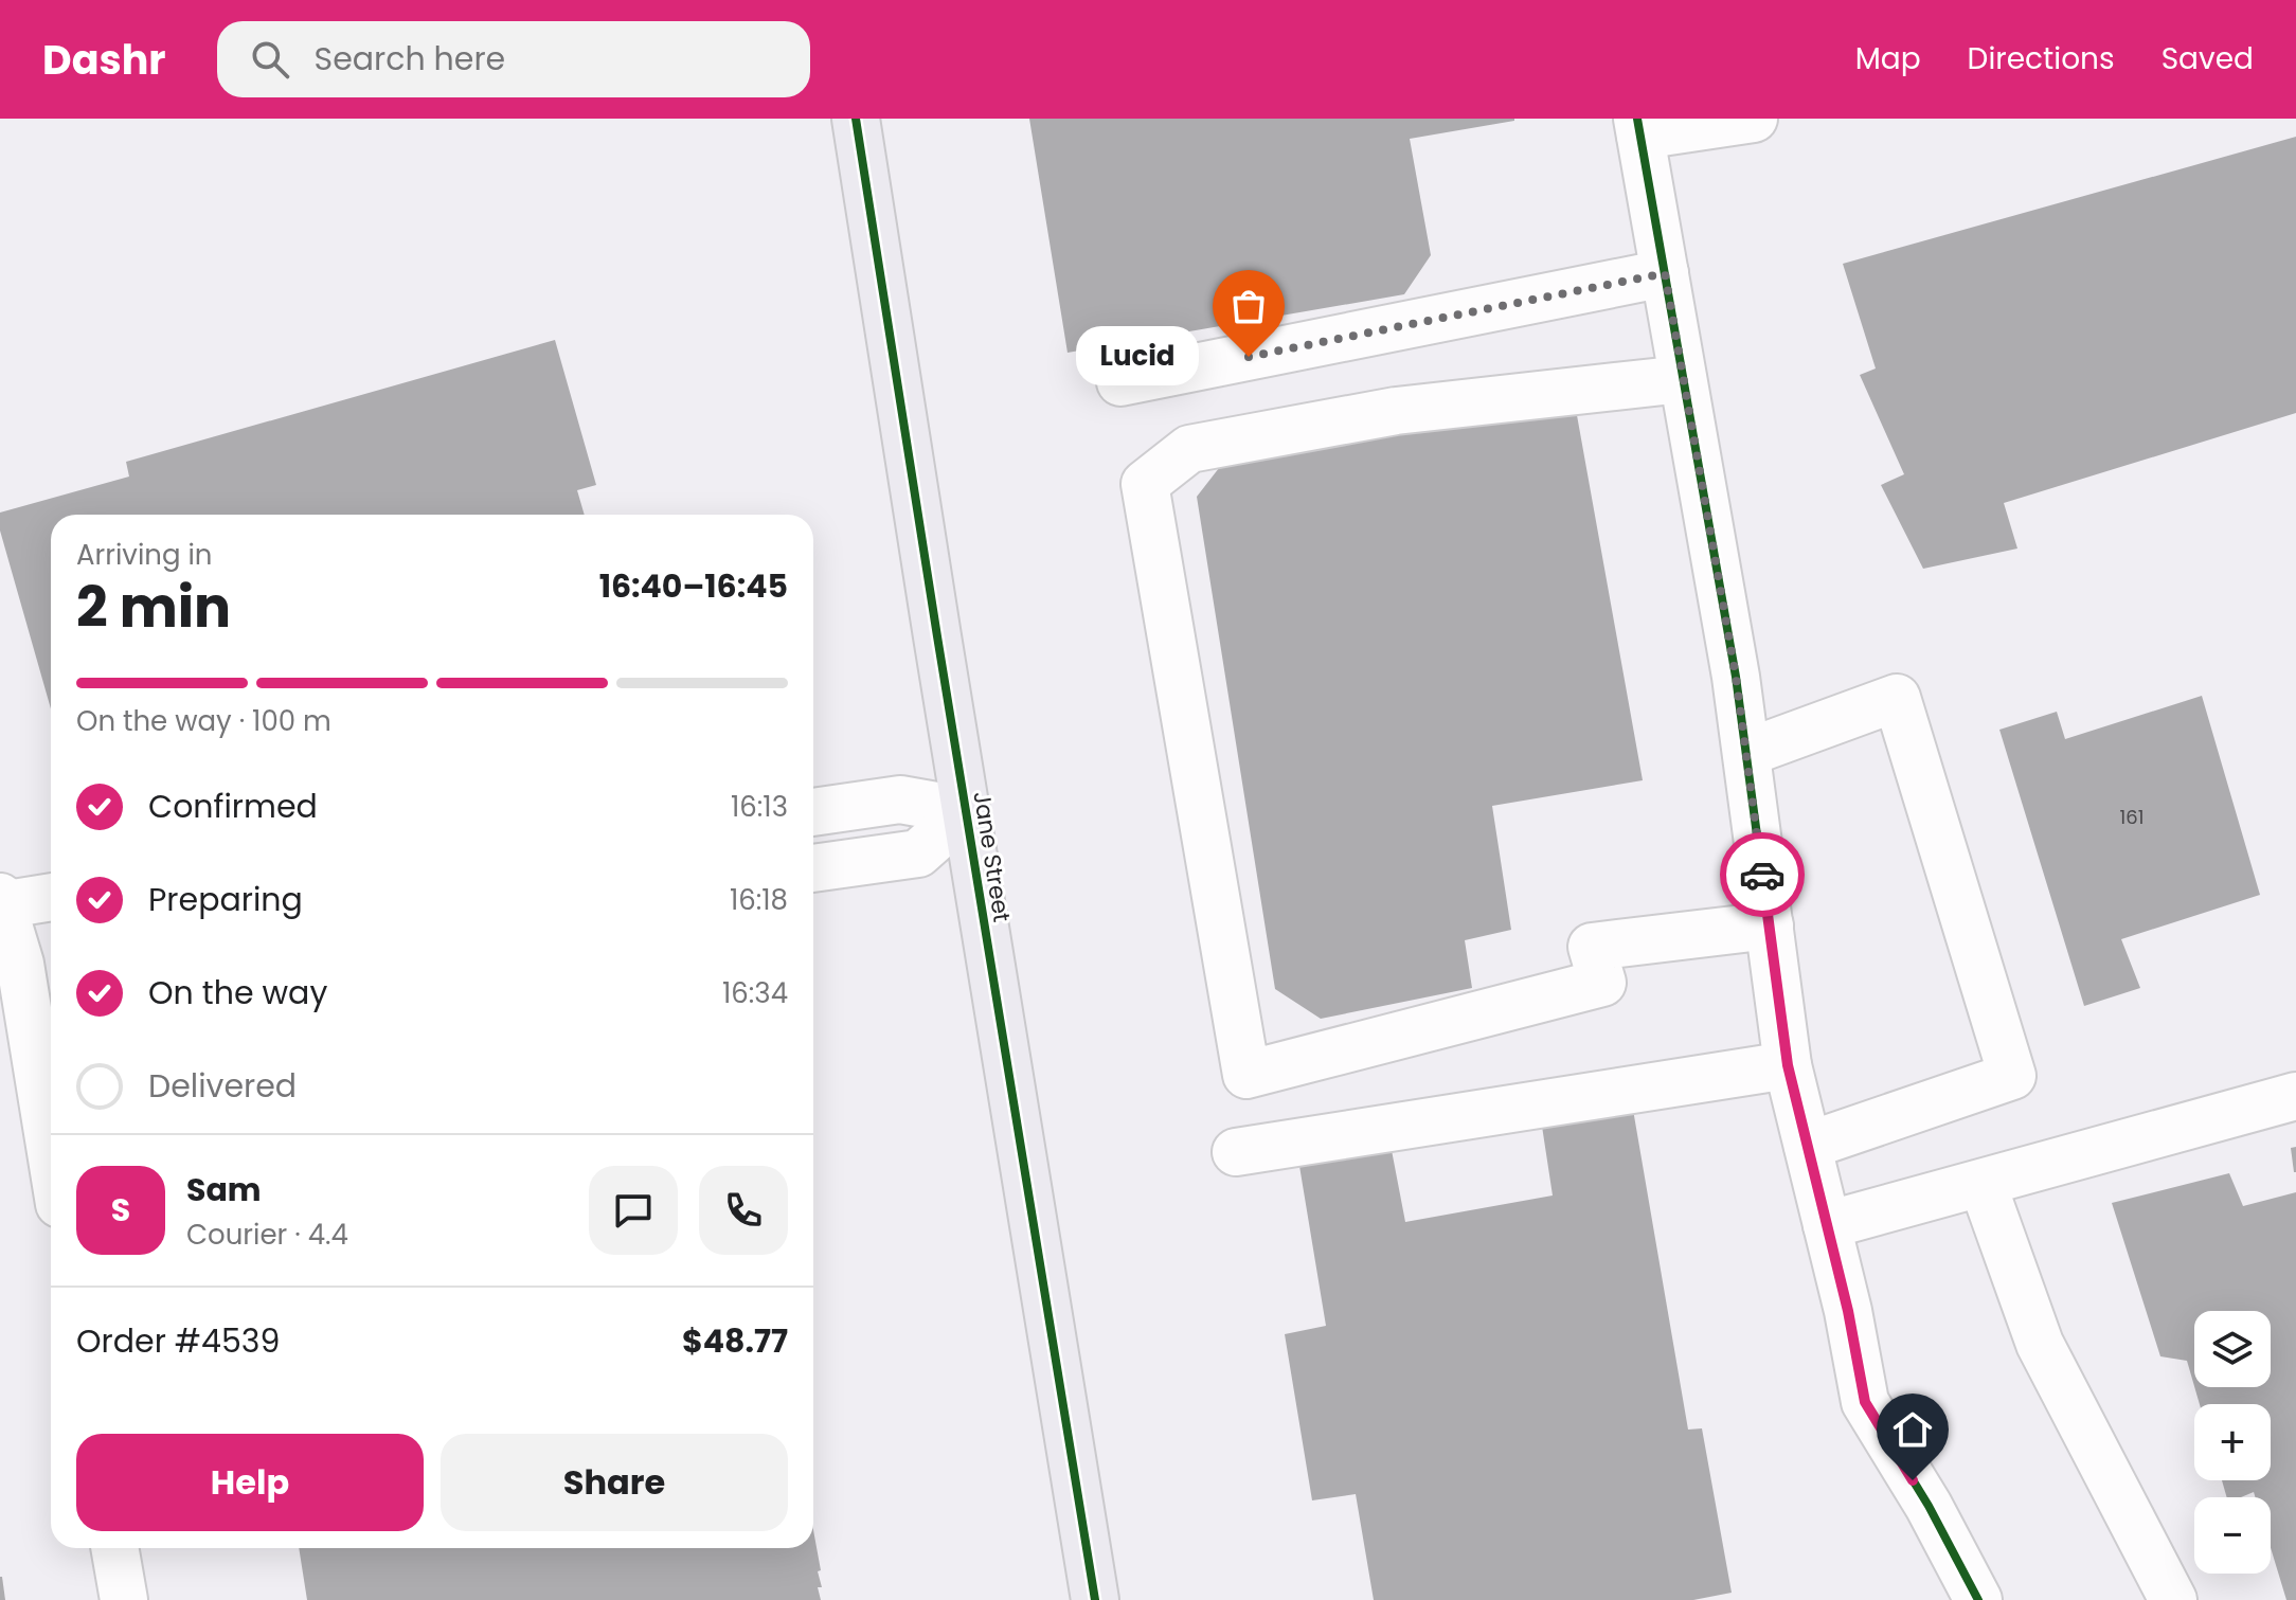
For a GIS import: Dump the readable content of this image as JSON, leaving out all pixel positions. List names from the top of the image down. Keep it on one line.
{"streets":{"main road":["Jane Street"]},"places":["Lucid"],"house_numbers":["161"],"page":{"header":"Dashr","search":"Search here","nav":["Map","Directions","Saved"],"bubble":"Lucid","heading":["2 min","Arriving in","16:40–16:45"],"panel":["Sam","Courier · 4.4","Order #4539","$48.77"],"bar":"On the way · 100 m","list":[["Confirmed","16:13"],["Preparing","16:18"],["On the way","16:34"],"Delivered"],"round":"S","map_buttons":["+","−"],"buttons":["Help","Share"]}}
